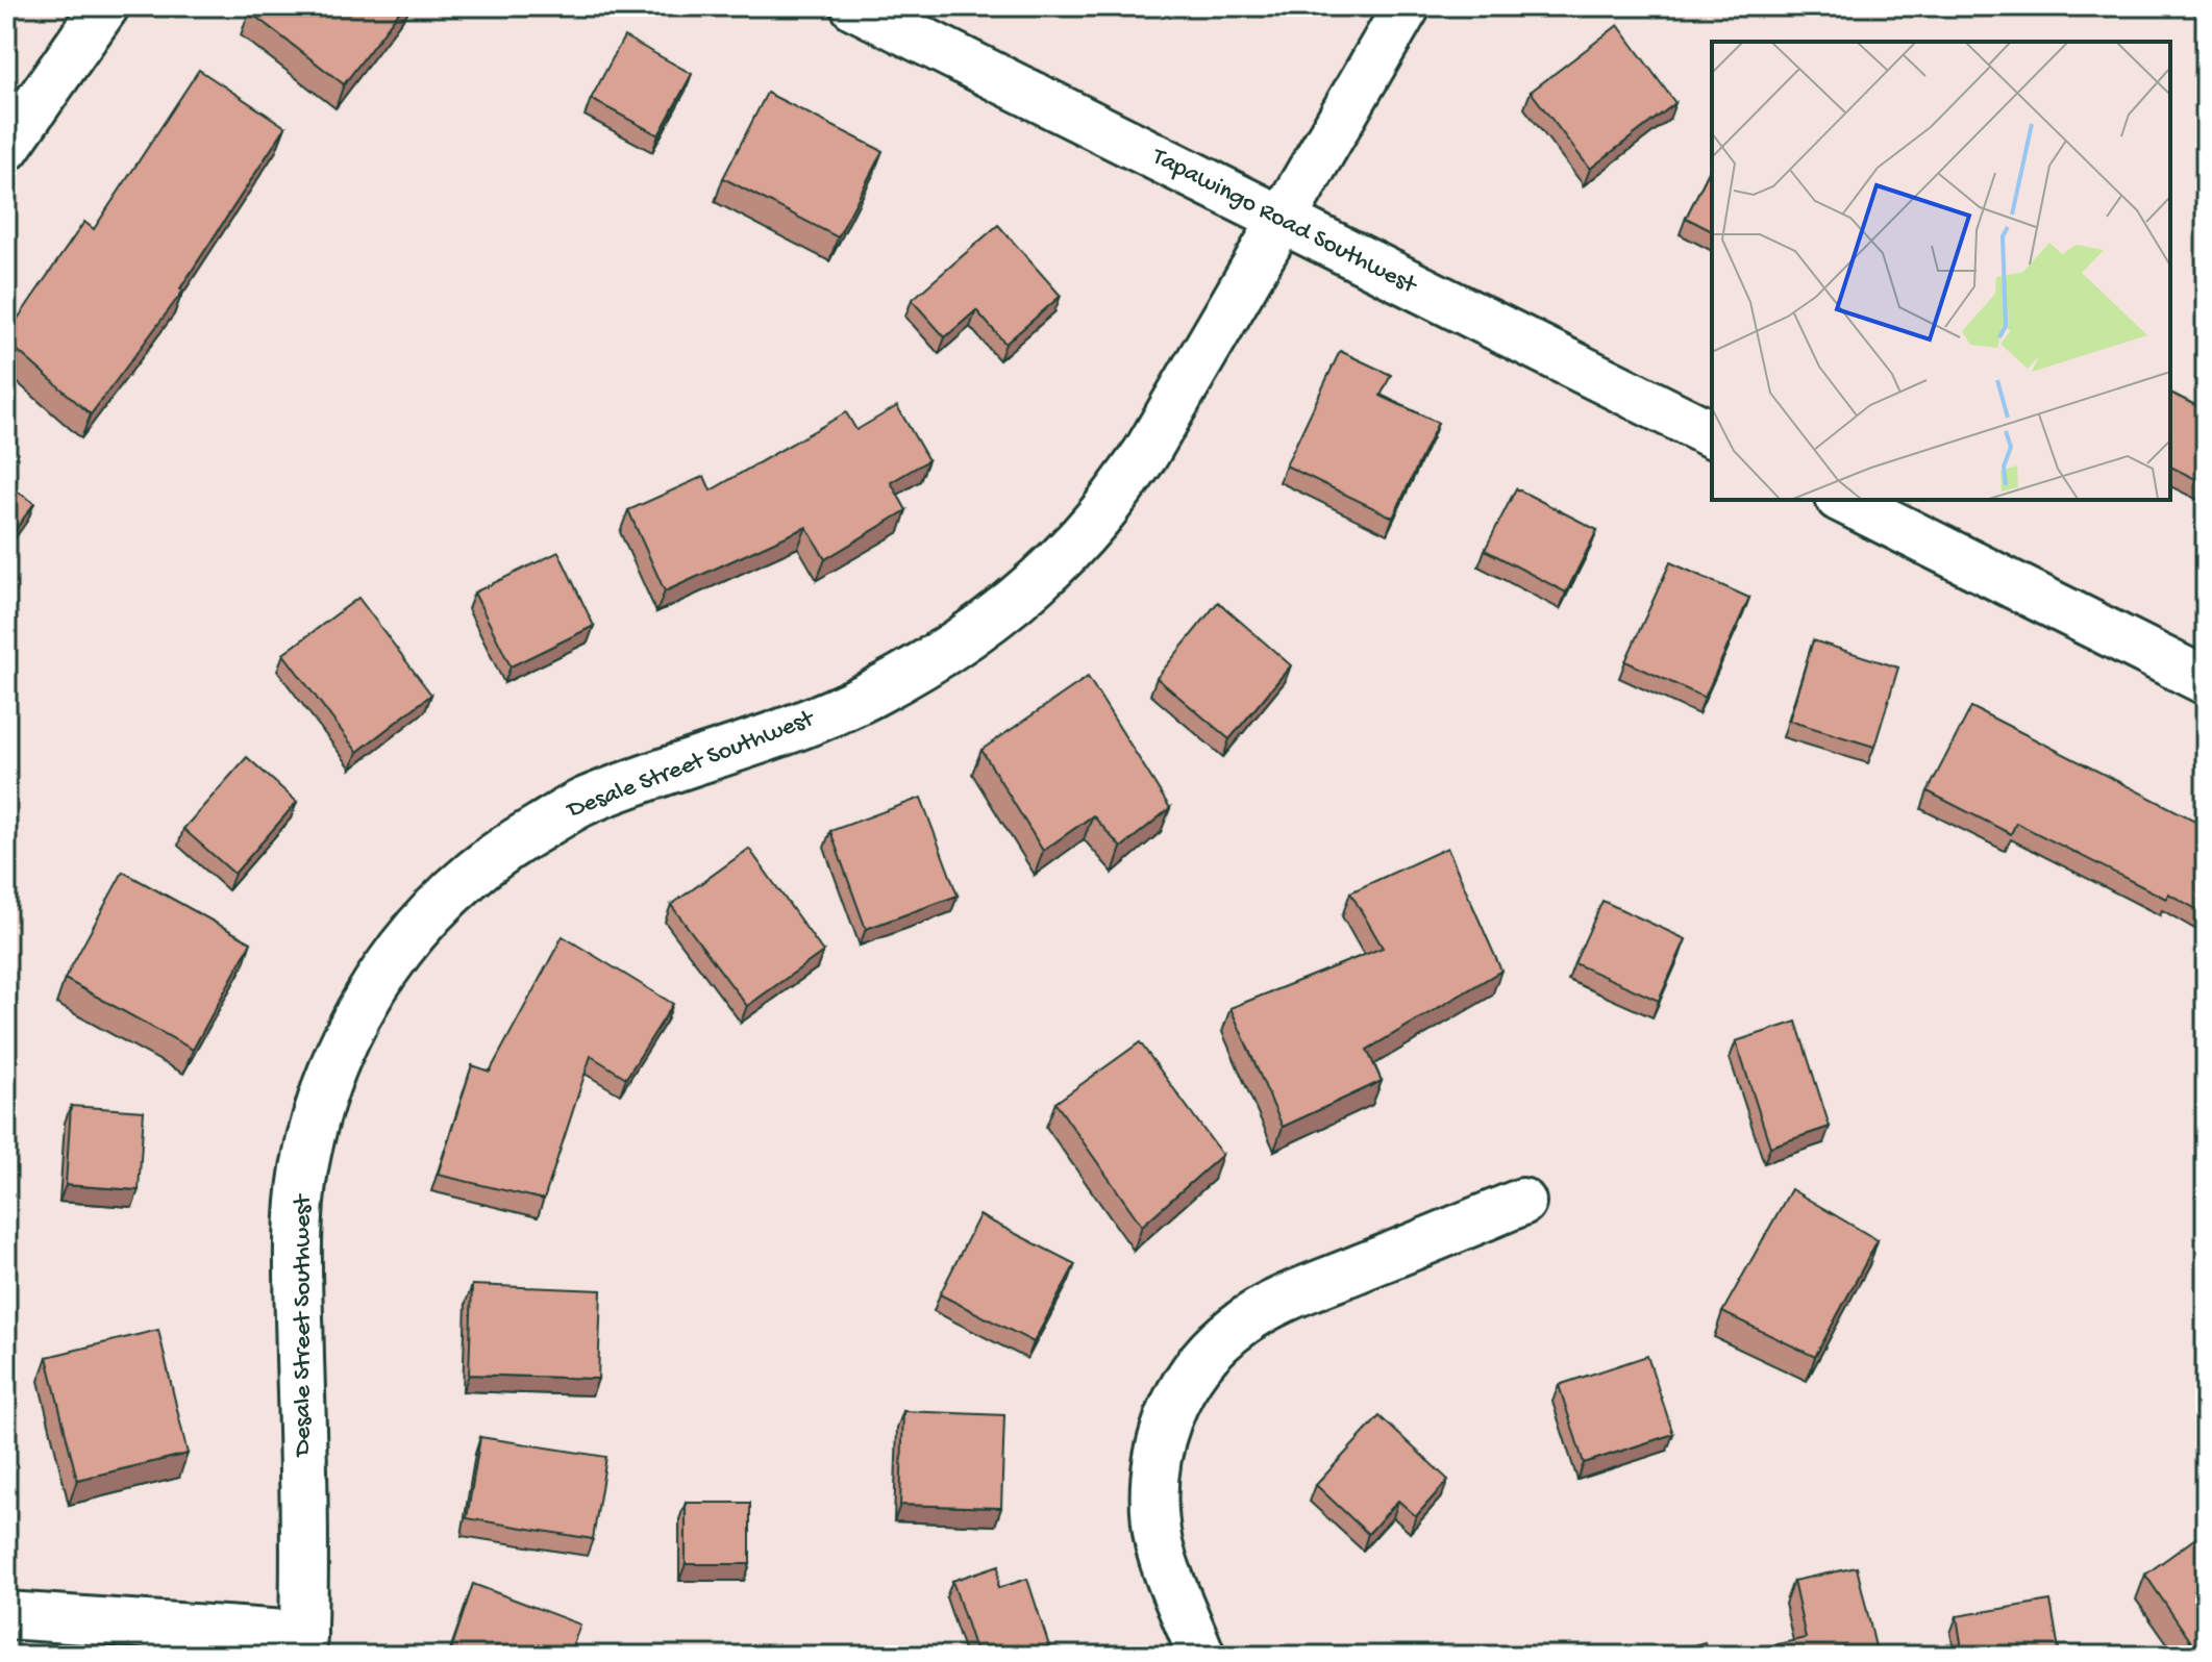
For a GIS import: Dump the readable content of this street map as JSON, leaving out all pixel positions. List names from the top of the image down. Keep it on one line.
{"streets":{"street":["Tapawingo Road Southwest","Desale Street Southwest"]},"crossings":[["Tapawingo Road Southwest","Desale Street Southwest"]]}
